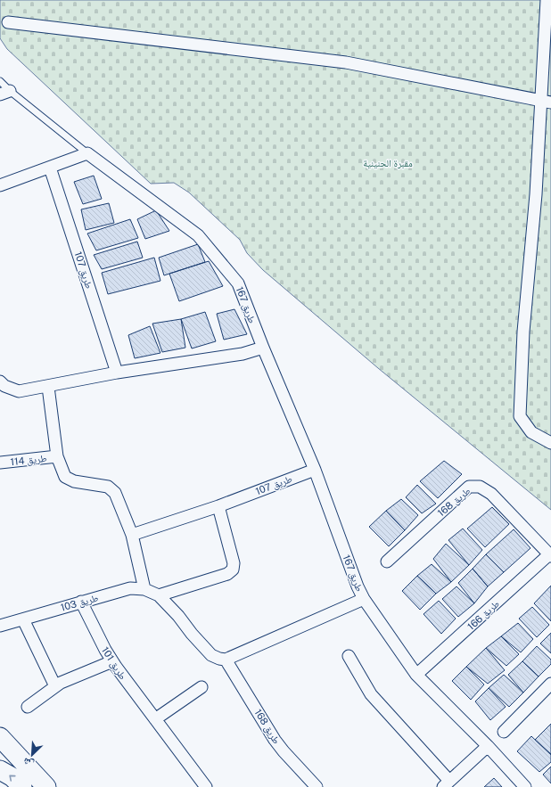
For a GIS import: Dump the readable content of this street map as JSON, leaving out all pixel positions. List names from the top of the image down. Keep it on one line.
{"streets":{"street":["طريق 107","طريق 167","طريق 114","طريق 168","طريق 103","طريق 166","طريق 101"]},"crossings":[["طريق 107","طريق 167"],["طريق 167","طريق 168"],["طريق 167","طريق 166"],["طريق 168","طريق 166"],["طريق 103","طريق 101"]],"parks":["مقبرة الحنينية"],"north":"bottom left"}
